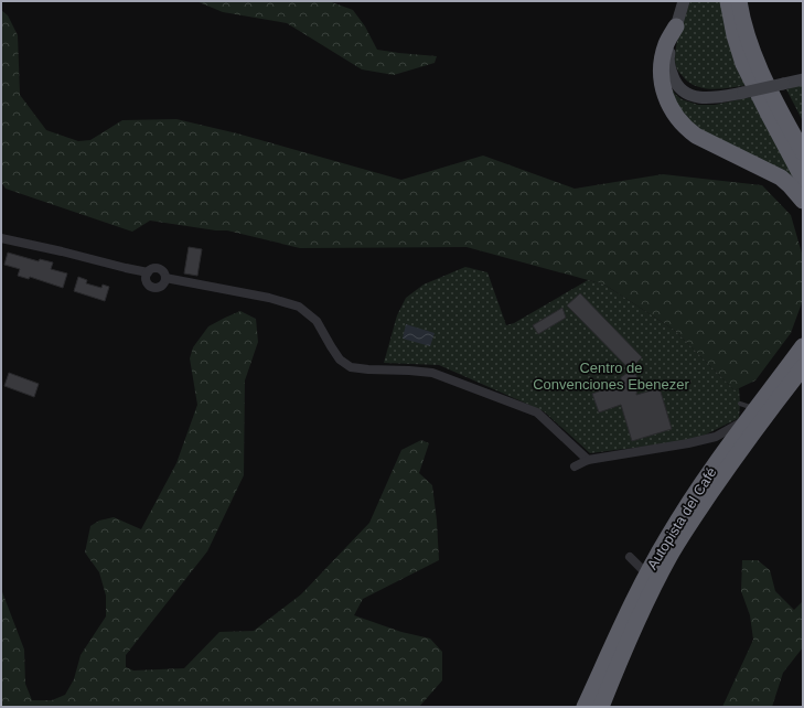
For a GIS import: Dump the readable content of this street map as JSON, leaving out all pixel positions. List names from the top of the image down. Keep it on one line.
{"streets":{"highway":["Autopista del Café"]},"parks":["Centro de Convenciones Ebenezer"]}
